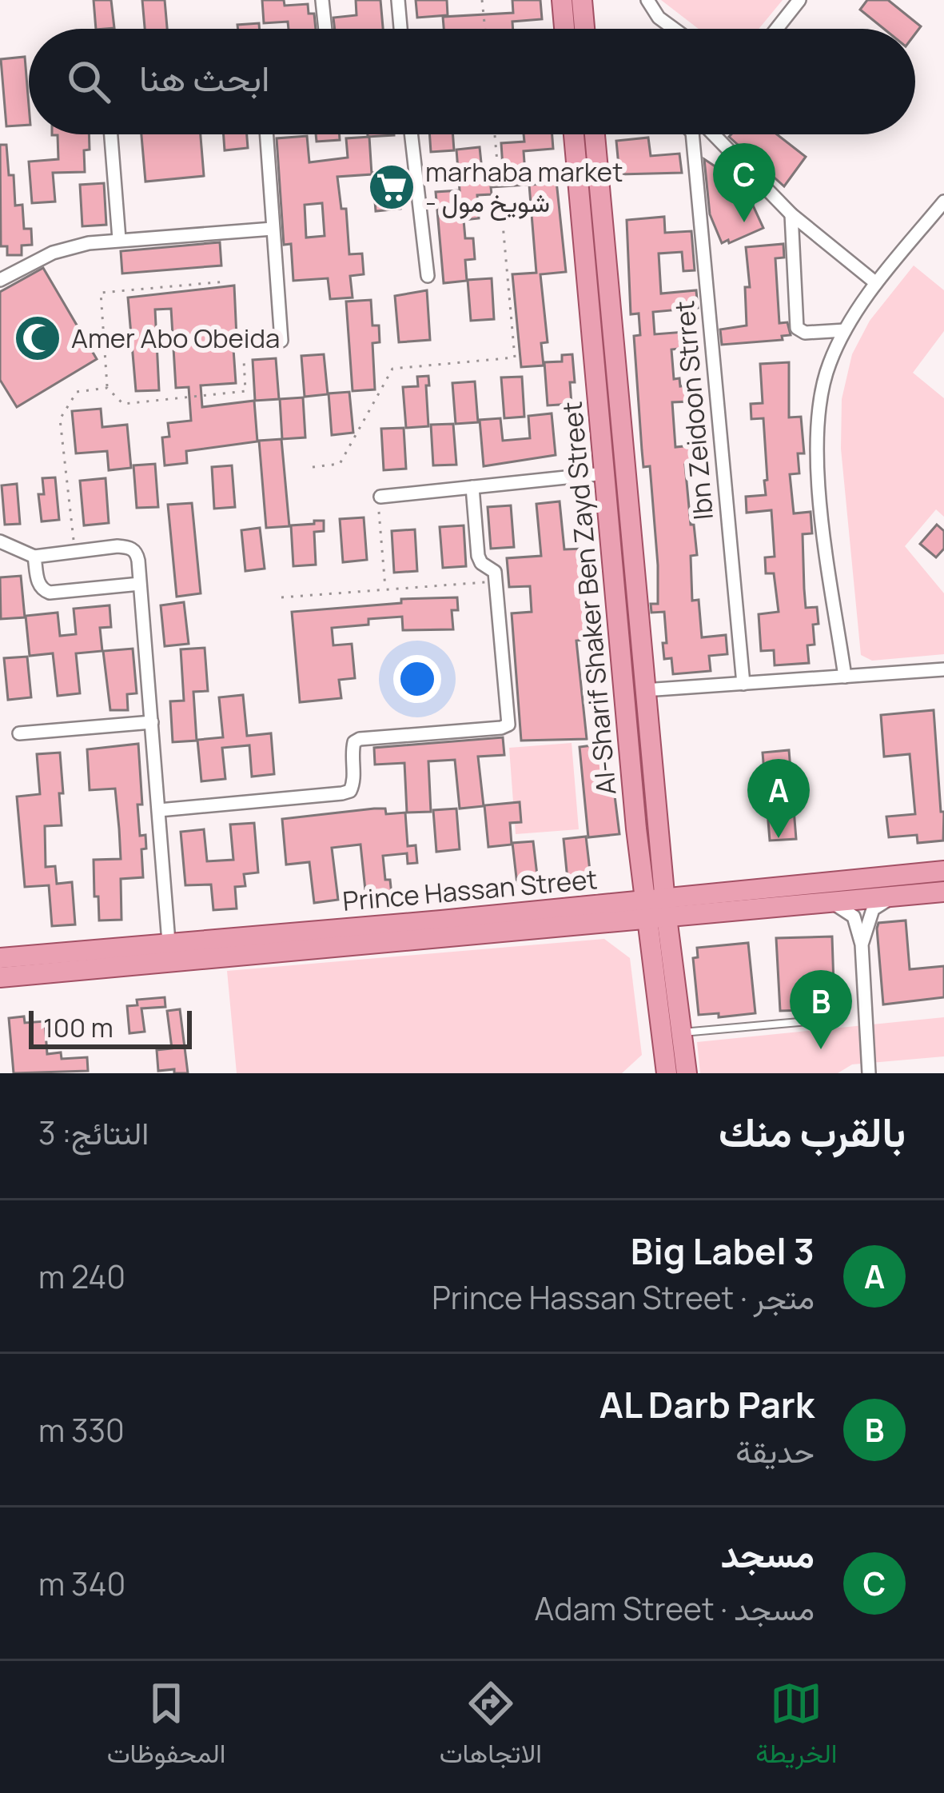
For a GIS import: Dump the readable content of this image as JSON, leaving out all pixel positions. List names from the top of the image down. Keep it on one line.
{"streets":{"main road":["Al-Sharif Shaker Ben Zayd Street","Prince Hassan Street"],"street":["Ibn Zeidoon Strret"]},"crossings":[["Al-Sharif Shaker Ben Zayd Street","Prince Hassan Street"]],"places":{"supermarket":["marhaba market - شويخ مول"],"mosque":["Amer Abo Obeida"]},"scale_bar":"100 m","page":{"search":"ابحث هنا","pins":["C","A","B"],"scale":"100 m","heading":["بالقرب منك","النتائج: 3"],"list":[{"mark":"A","name":"Big Label 3","note":"متجر · Prince Hassan Street","value":"240 m"},{"mark":"B","name":"AL Darb Park","note":"حديقة","value":"330 m"},{"mark":"C","name":"مسجد","note":"مسجد · Adam Street","value":"340 m"}],"nav":["الخريطة","الاتجاهات","المحفوظات"]}}
